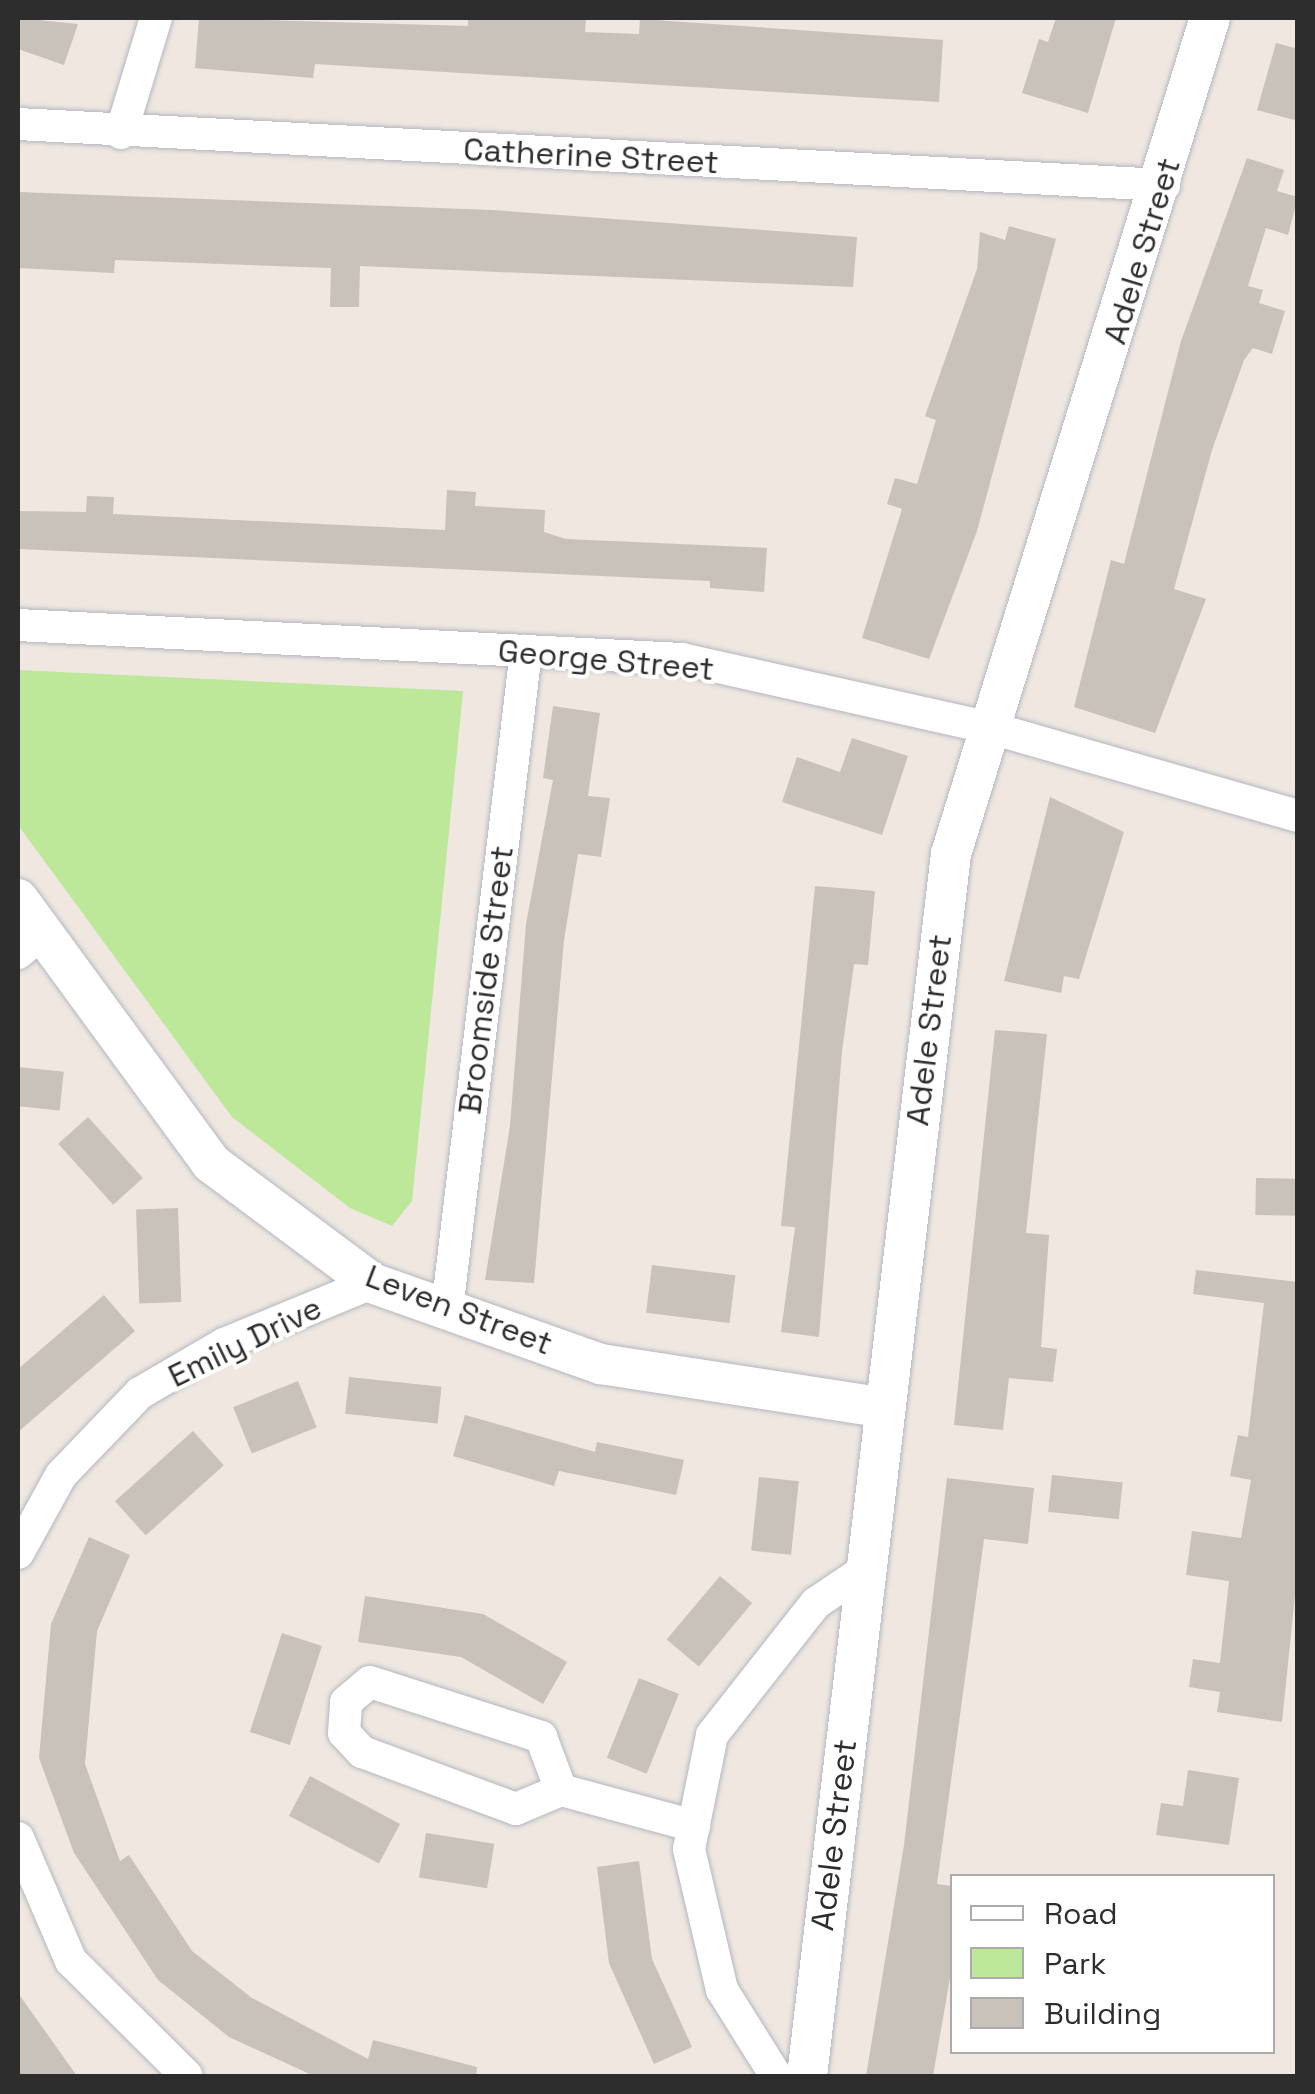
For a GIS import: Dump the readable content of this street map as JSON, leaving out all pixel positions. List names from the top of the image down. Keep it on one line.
{"streets":{"street":["Catherine Street","Adele Street","George Street","Broomside Street","Leven Street","Emily Drive"]},"crossings":[["Catherine Street","Adele Street"],["Adele Street","George Street"],["Adele Street","Leven Street"],["George Street","Broomside Street"],["Broomside Street","Leven Street"],["Leven Street","Emily Drive"]],"legend":["Road","Park","Building"]}
